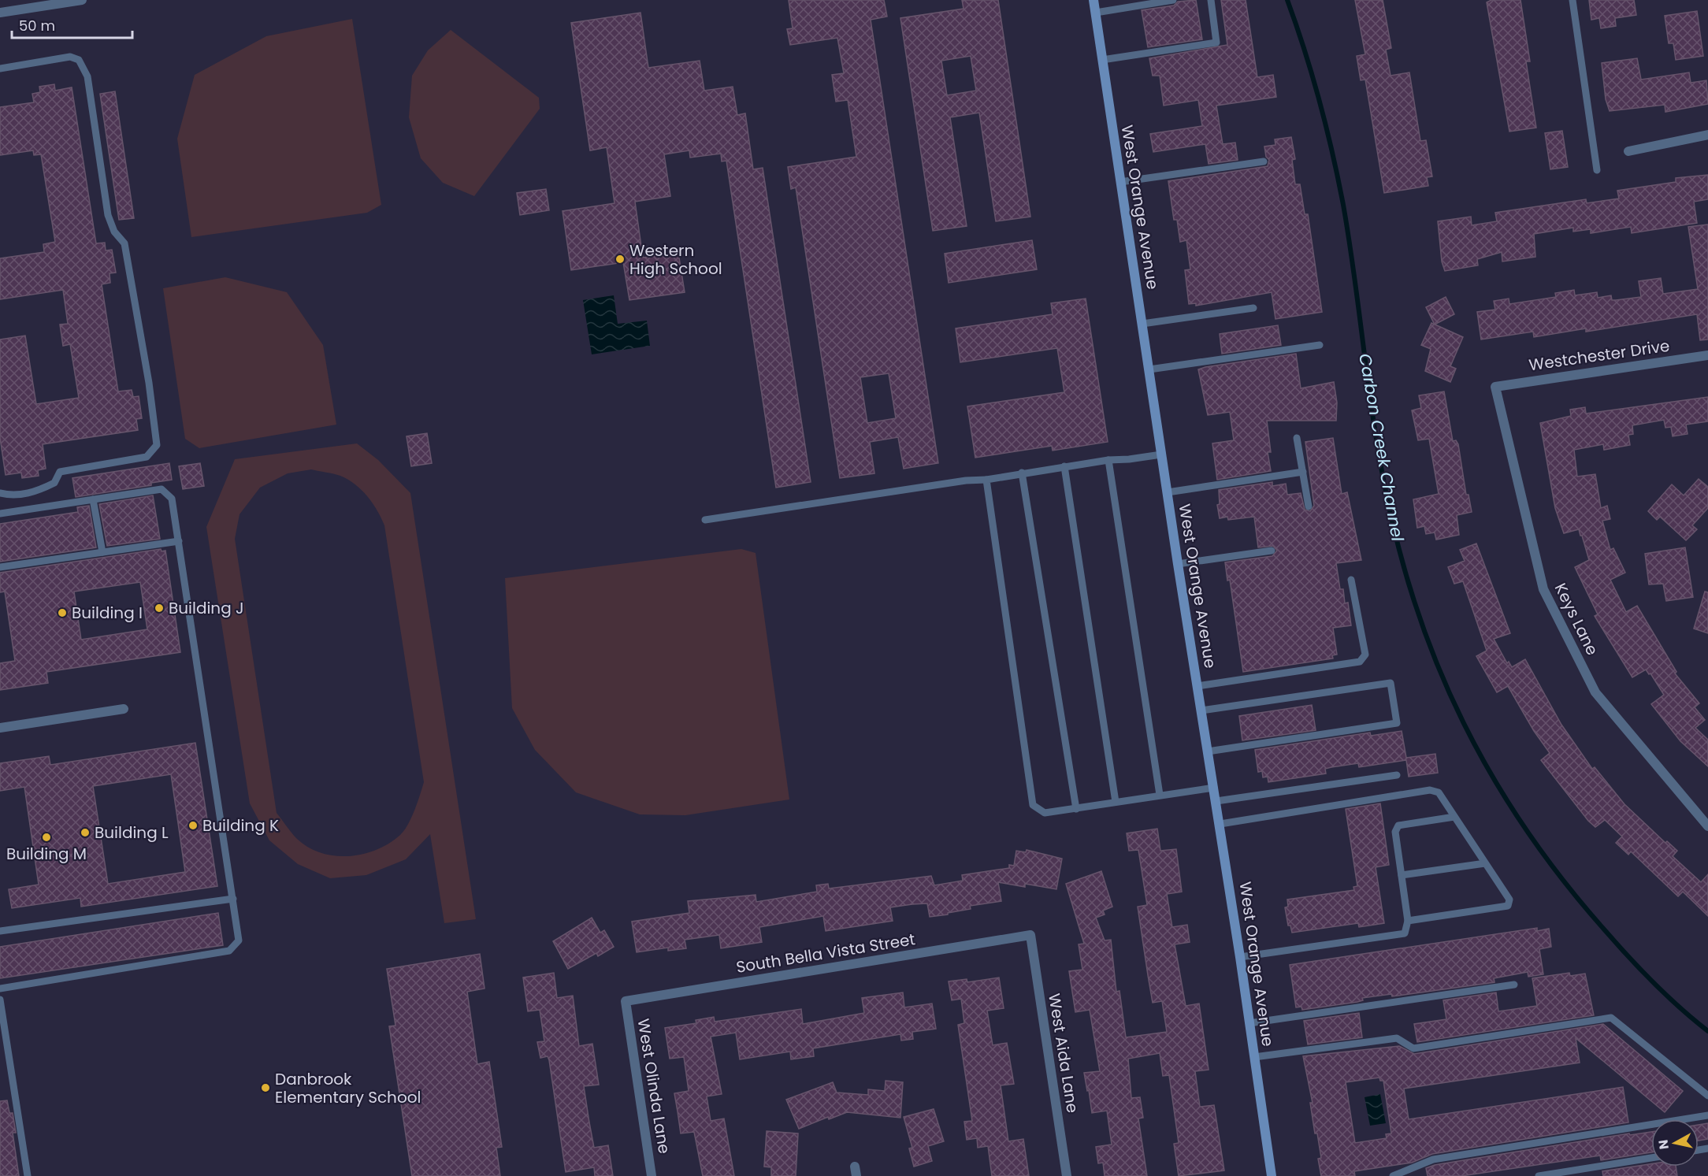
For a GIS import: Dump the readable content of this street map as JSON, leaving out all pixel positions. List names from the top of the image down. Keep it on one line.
{"streets":{"main road":["West Orange Avenue"],"street":["Westchester Drive","Keys Lane","South Bella Vista Street","West Aida Lane","West Olinda Lane"]},"crossings":[["Westchester Drive","Keys Lane"],["South Bella Vista Street","West Aida Lane"],["South Bella Vista Street","West Olinda Lane"]],"water":["Carbon Creek Channel"],"places":["Western High School","Building J","Building I","Building K","Building L","Building M","Danbrook Elementary School"],"scale_bar":"50 m","north":"left"}
